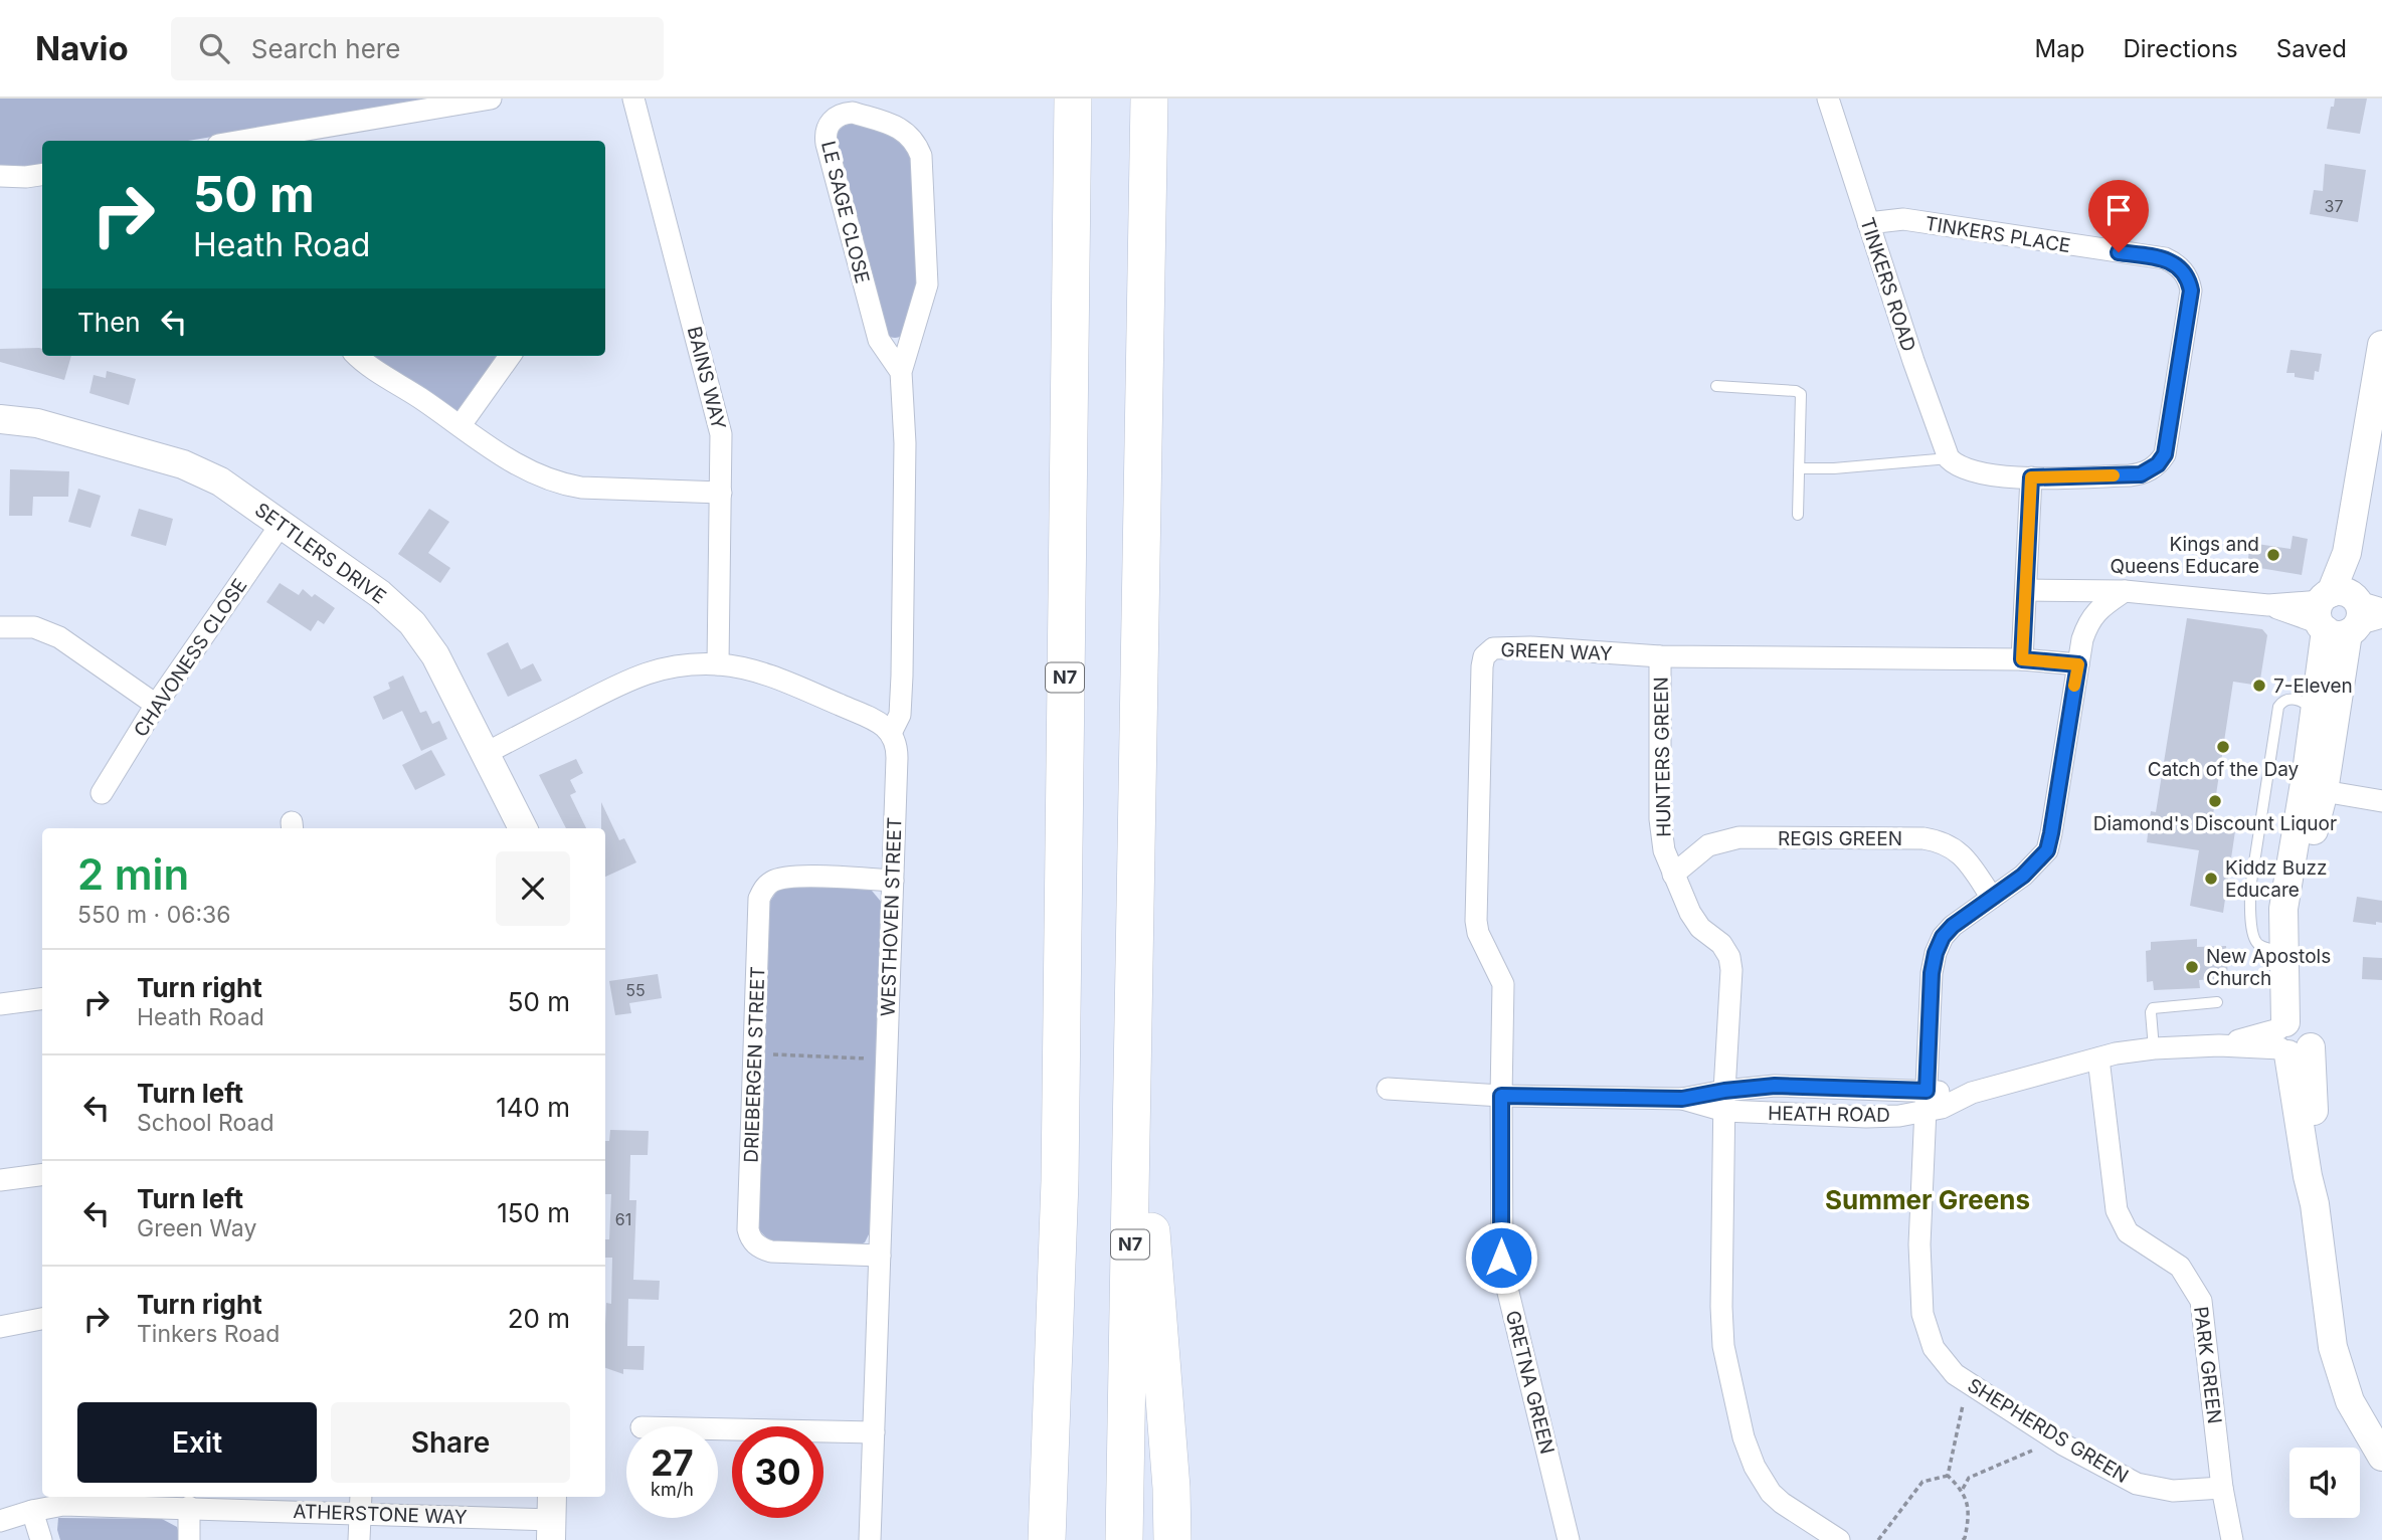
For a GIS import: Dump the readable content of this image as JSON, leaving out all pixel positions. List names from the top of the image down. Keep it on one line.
{"streets":{"highway":["N7"],"street":["LE SAGE CLOSE","TINKERS PLACE","TINKERS ROAD","BAINS WAY","SETTLERS DRIVE","GREEN WAY","CHAVONESS CLOSE","HUNTERS GREEN","REGIS GREEN","WESTHOVEN STREET","DRIEBERGEN STREET","HEATH ROAD","PARK GREEN","GRETNA GREEN","SHEPHERDS GREEN","ATHERSTONE WAY"]},"crossings":[["LE SAGE CLOSE","WESTHOVEN STREET"],["TINKERS PLACE","TINKERS ROAD"],["SETTLERS DRIVE","CHAVONESS CLOSE"],["GREEN WAY","HUNTERS GREEN"],["GREEN WAY","HEATH ROAD"],["GREEN WAY","GRETNA GREEN"],["GREEN WAY","SHEPHERDS GREEN"],["HUNTERS GREEN","REGIS GREEN"],["HUNTERS GREEN","HEATH ROAD"],["REGIS GREEN","SHEPHERDS GREEN"],["WESTHOVEN STREET","DRIEBERGEN STREET"],["HEATH ROAD","PARK GREEN"],["HEATH ROAD","GRETNA GREEN"],["HEATH ROAD","SHEPHERDS GREEN"],["PARK GREEN","SHEPHERDS GREEN"]],"districts":["Summer Greens"],"places":["Kings and Queens Educare","7-Eleven","Catch of the Day","Diamond's Discount Liquor","Kiddz Buzz Educare","New Apostols Church"],"house_numbers":["37","55","61"],"page":{"header":"Navio","search":"Search here","nav":["Map","Directions","Saved"],"turn":["50 m","Heath Road"],"then":"Then","heading":["2 min","550 m · 06:36"],"list":[{"name":"Turn right","note":"Heath Road","value":"50 m"},{"name":"Turn left","note":"School Road","value":"140 m"},{"name":"Turn left","note":"Green Way","value":"150 m"},{"name":"Turn right","note":"Tinkers Road","value":"20 m"}],"buttons":["Exit","Share"],"speed":"27 km/h","limit":"30"}}
